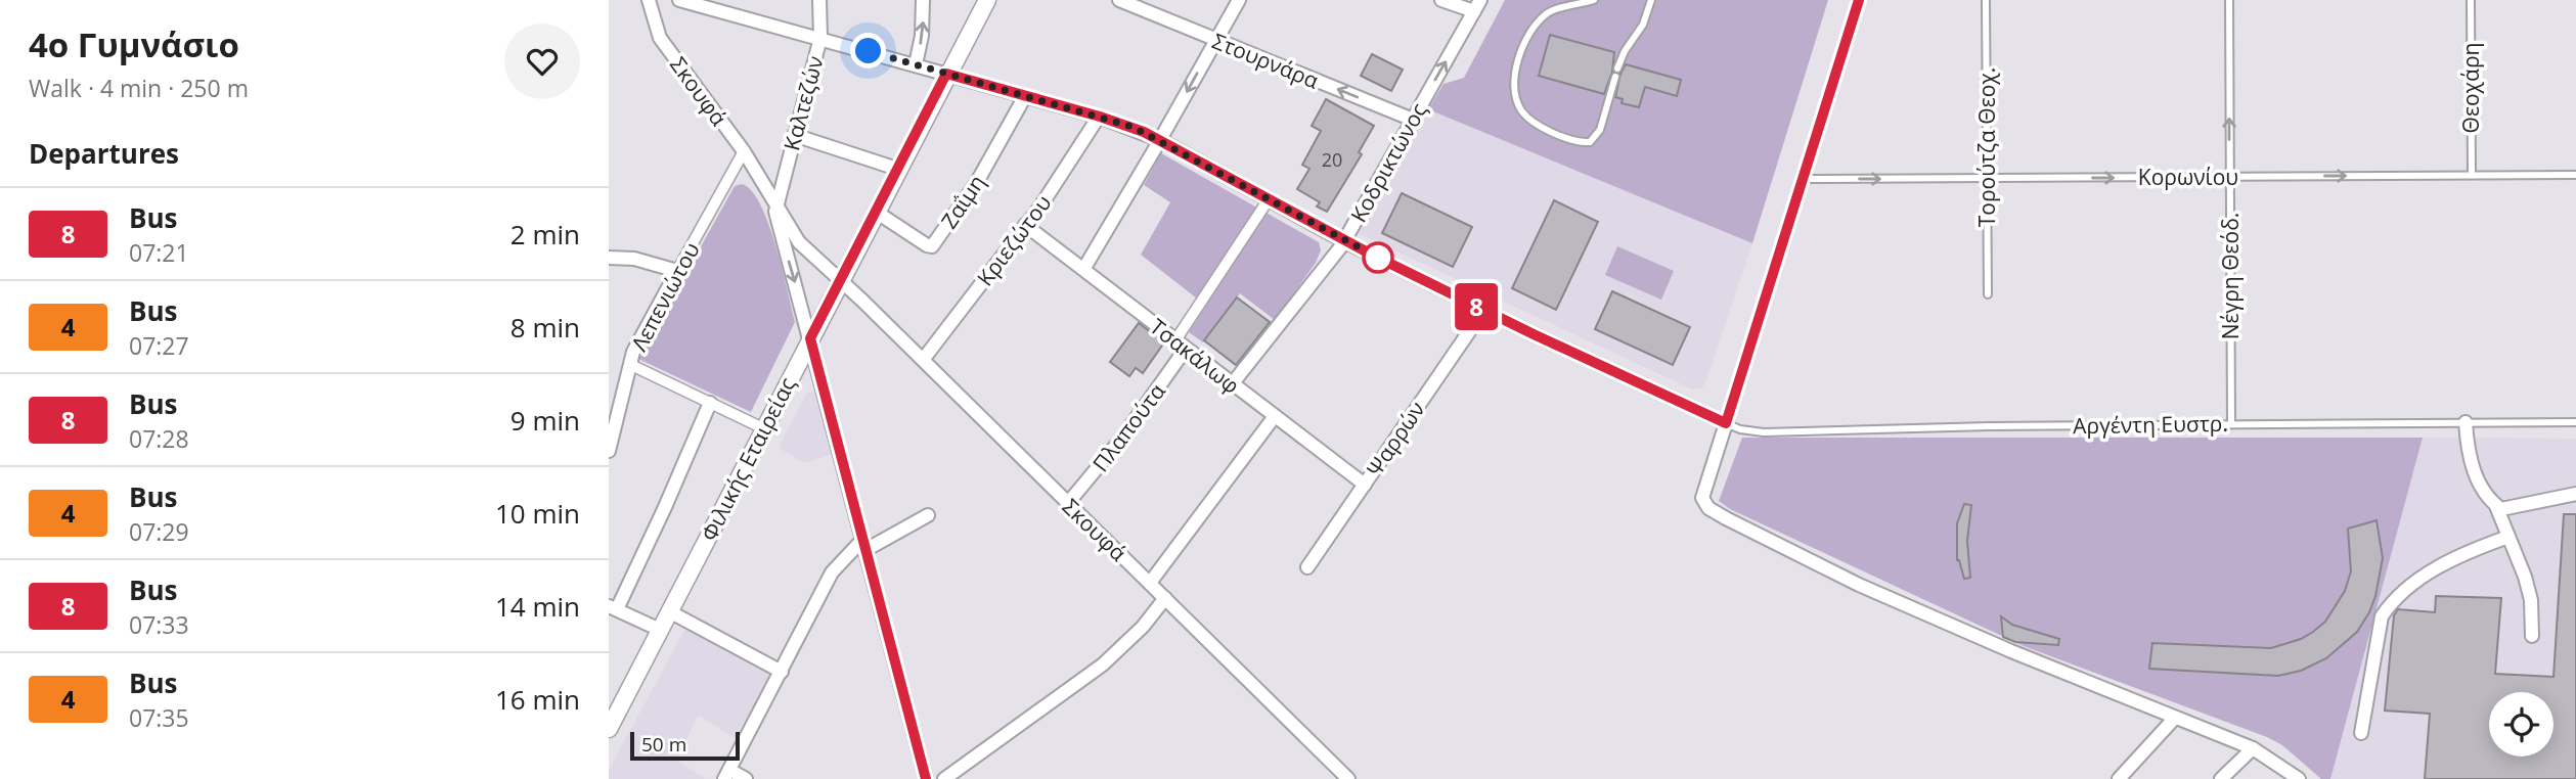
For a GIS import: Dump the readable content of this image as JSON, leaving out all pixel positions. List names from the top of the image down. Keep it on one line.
{"streets":{"street":["Στουρνάρα","Σκουφά","Καλτεζών","Κοδρικτώνος","Ζαΐμη","Κριεζώτου","Λεπενιώτου","Τσακάλωφ","Πλαπούτα","Ψαρρών","Φιλικής Εταιρείας"],"lane":["Θεοχάρη","Τορούτζα Θεοχ.","Κορωνίου","Νέγρη Θεόδ.","Αργέντη Ευστρ."]},"crossings":[["Στουρνάρα","Κοδρικτώνος"],["Θεοχάρη","Κορωνίου"],["Σκουφά","Καλτεζών"],["Σκουφά","Κριεζώτου"],["Σκουφά","Λεπενιώτου"],["Σκουφά","Πλαπούτα"],["Σκουφά","Φιλικής Εταιρείας"],["Τορούτζα Θεοχ.","Κορωνίου"],["Κοδρικτώνος","Τσακάλωφ"],["Κορωνίου","Νέγρη Θεόδ."],["Ζαΐμη","Φιλικής Εταιρείας"],["Κριεζώτου","Τσακάλωφ"],["Νέγρη Θεόδ.","Αργέντη Ευστρ."],["Τσακάλωφ","Πλαπούτα"],["Τσακάλωφ","Ψαρρών"]],"one_way":["Στουρνάρα","Κορωνίου","Νέγρη Θεόδ."],"lines":["bus line 8"],"house_numbers":["20"],"scale_bar":"50 m","page":{"heading":[["4ο Γυμνάσιο","Walk · 4 min · 250 m"],"Departures"],"on_map":"8","list":[{"mark":"8","name":"Bus","note":"07:21","value":"2 min"},{"mark":"4","name":"Bus","note":"07:27","value":"8 min"},{"mark":"8","name":"Bus","note":"07:28","value":"9 min"},{"mark":"4","name":"Bus","note":"07:29","value":"10 min"},{"mark":"8","name":"Bus","note":"07:33","value":"14 min"},{"mark":"4","name":"Bus","note":"07:35","value":"16 min"}],"scale":"50 m"}}
